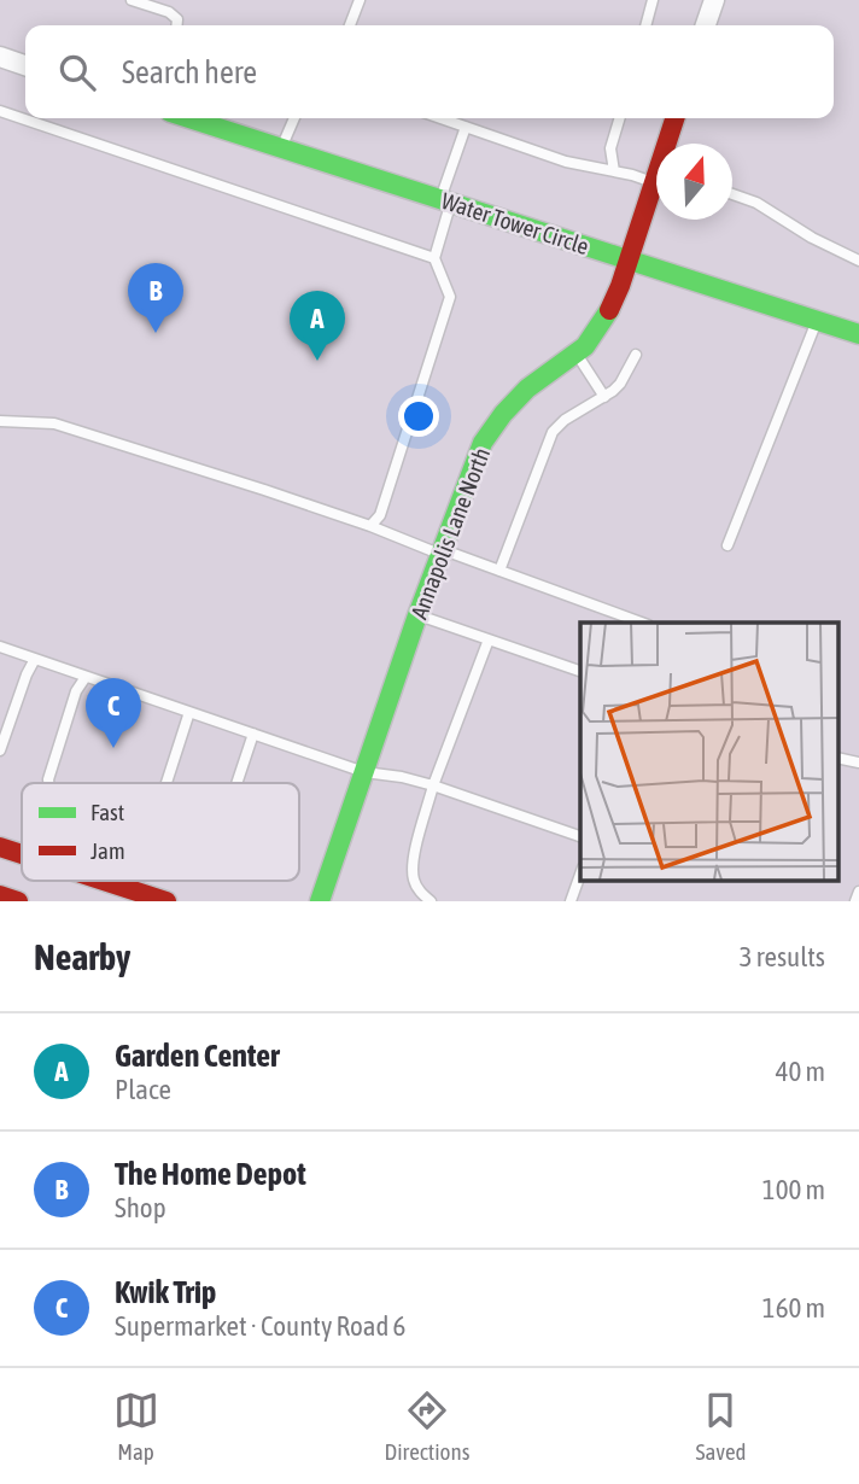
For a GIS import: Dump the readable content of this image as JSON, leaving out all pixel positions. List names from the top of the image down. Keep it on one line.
{"streets":{"street":["Water Tower Circle","Annapolis Lane North"]},"crossings":[["Water Tower Circle","Annapolis Lane North"]],"legend":["Fast","Jam"],"north":"top","page":{"search":"Search here","pins":["B","A","C"],"heading":["Nearby","3 results"],"list":[{"mark":"A","name":"Garden Center","note":"Place","value":"40 m"},{"mark":"B","name":"The Home Depot","note":"Shop","value":"100 m"},{"mark":"C","name":"Kwik Trip","note":"Supermarket · County Road 6","value":"160 m"}],"nav":["Map","Directions","Saved"]}}
